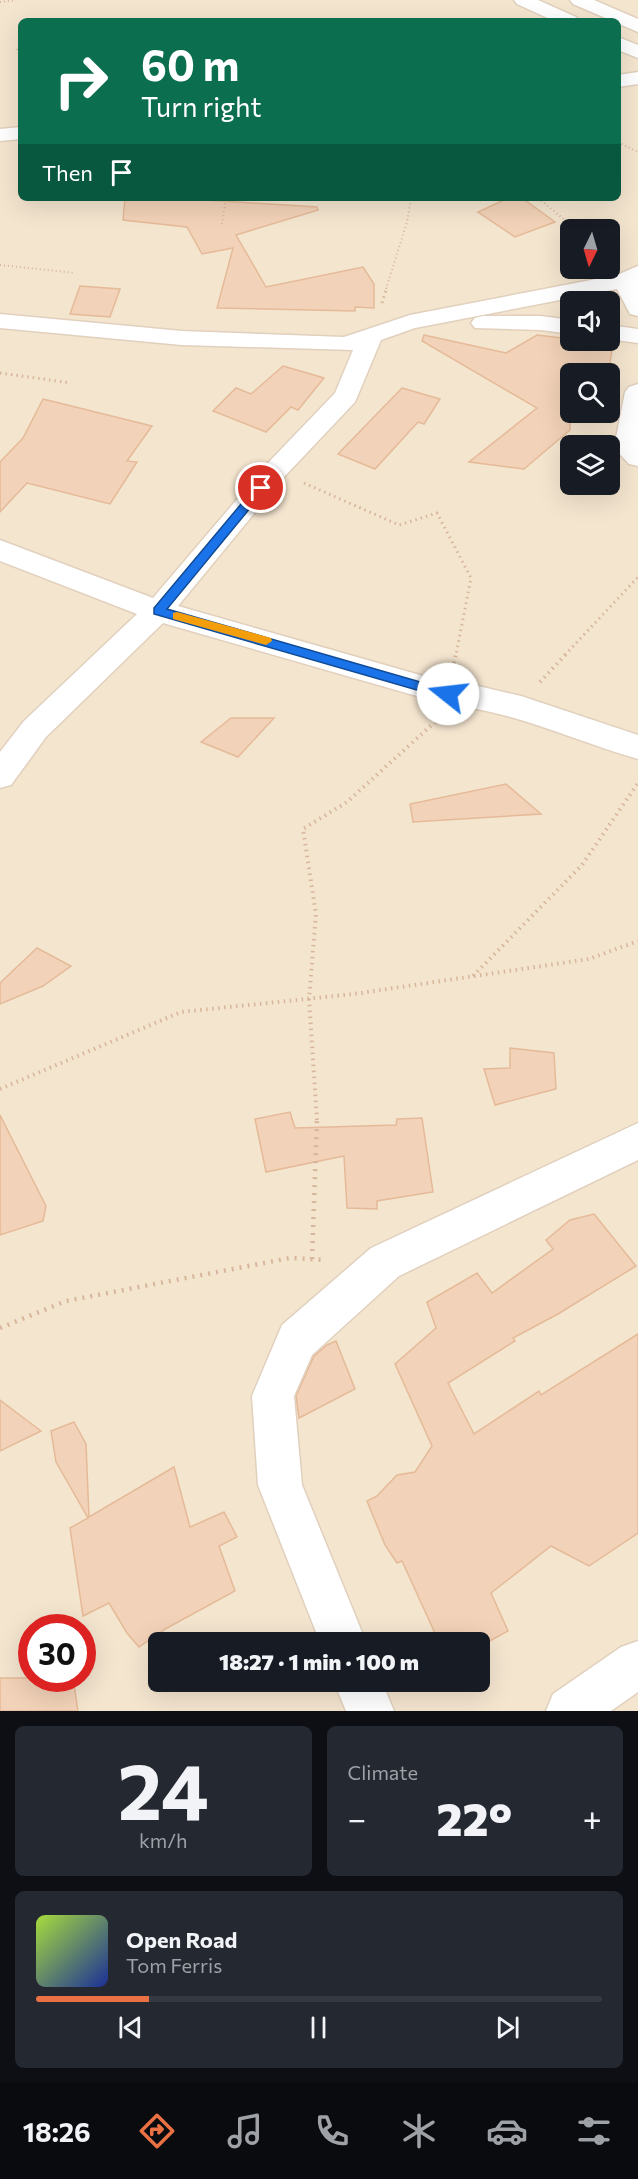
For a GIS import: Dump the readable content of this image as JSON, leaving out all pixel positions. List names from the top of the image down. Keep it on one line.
{"north":"bottom","page":{"turn":["60 m","Turn right"],"then":"Then","limit":"30","trip":"18:27 · 1 min · 100 m","tile":[["24","km/h"],"Climate"],"heat":["−","22°","+"],"song":["Open Road","Tom Ferris"],"tabs":"18:26"}}
